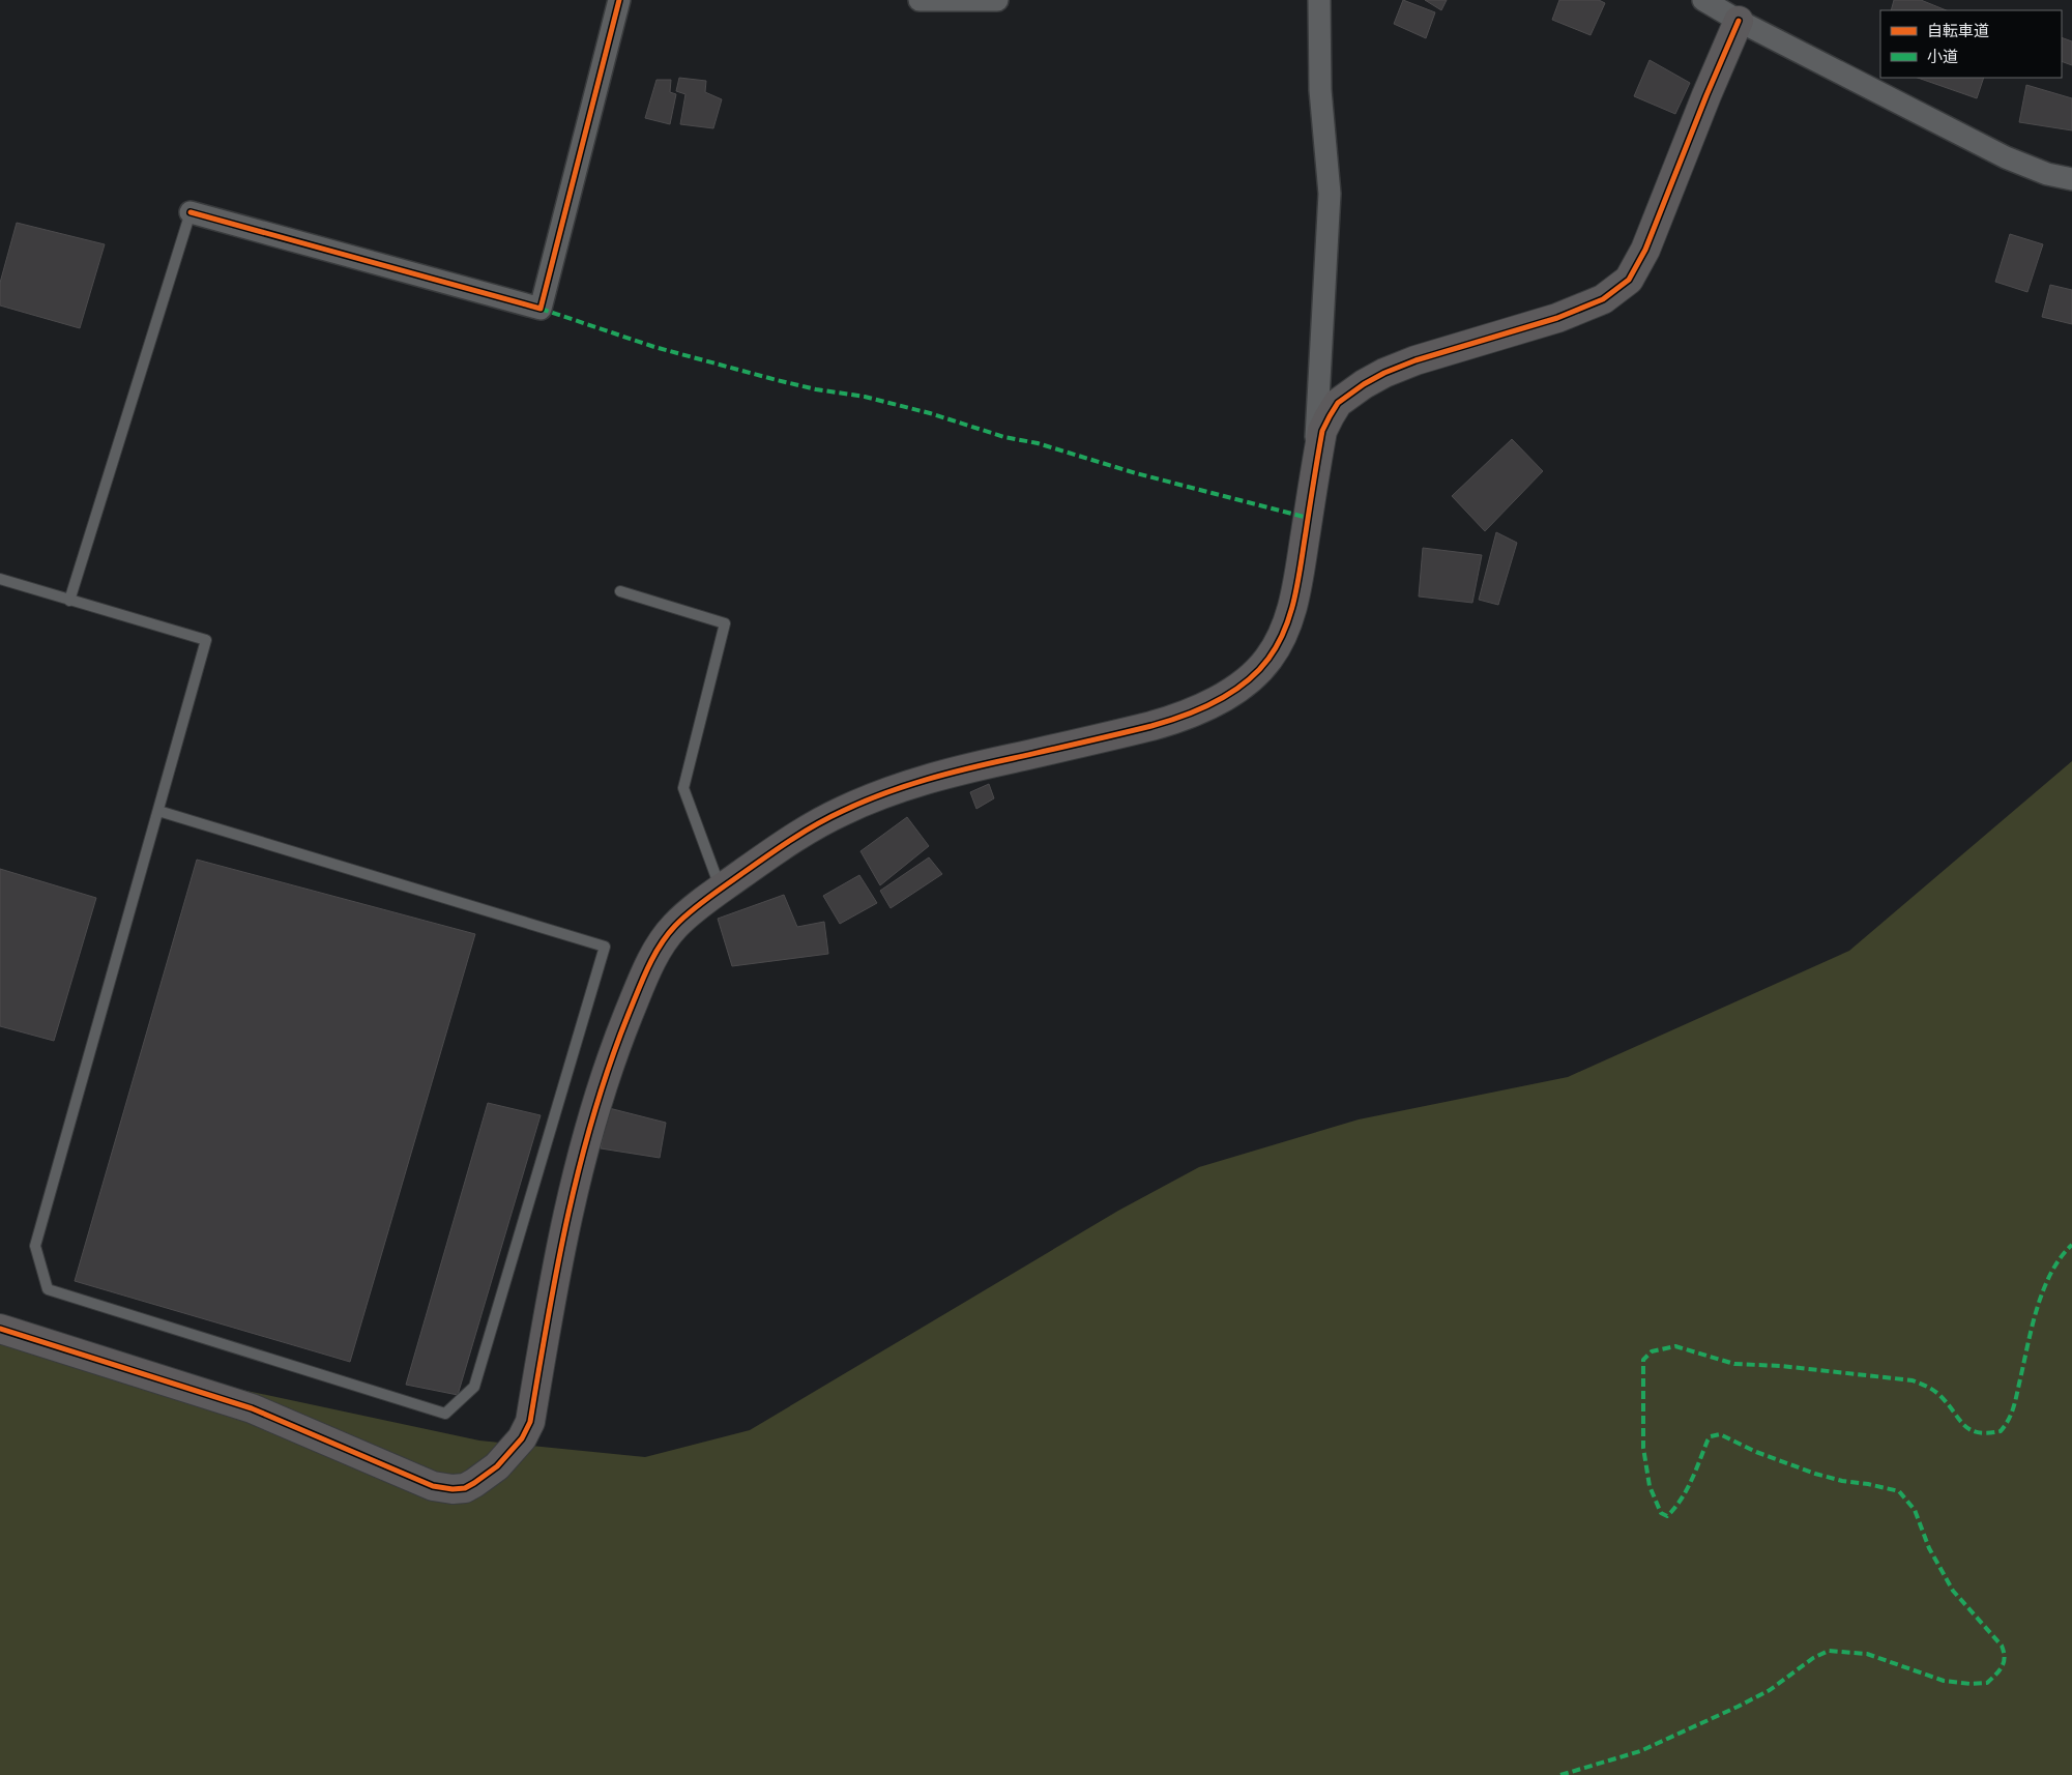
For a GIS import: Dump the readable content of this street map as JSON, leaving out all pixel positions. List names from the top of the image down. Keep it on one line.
{"legend":["自転車道","小道"]}
